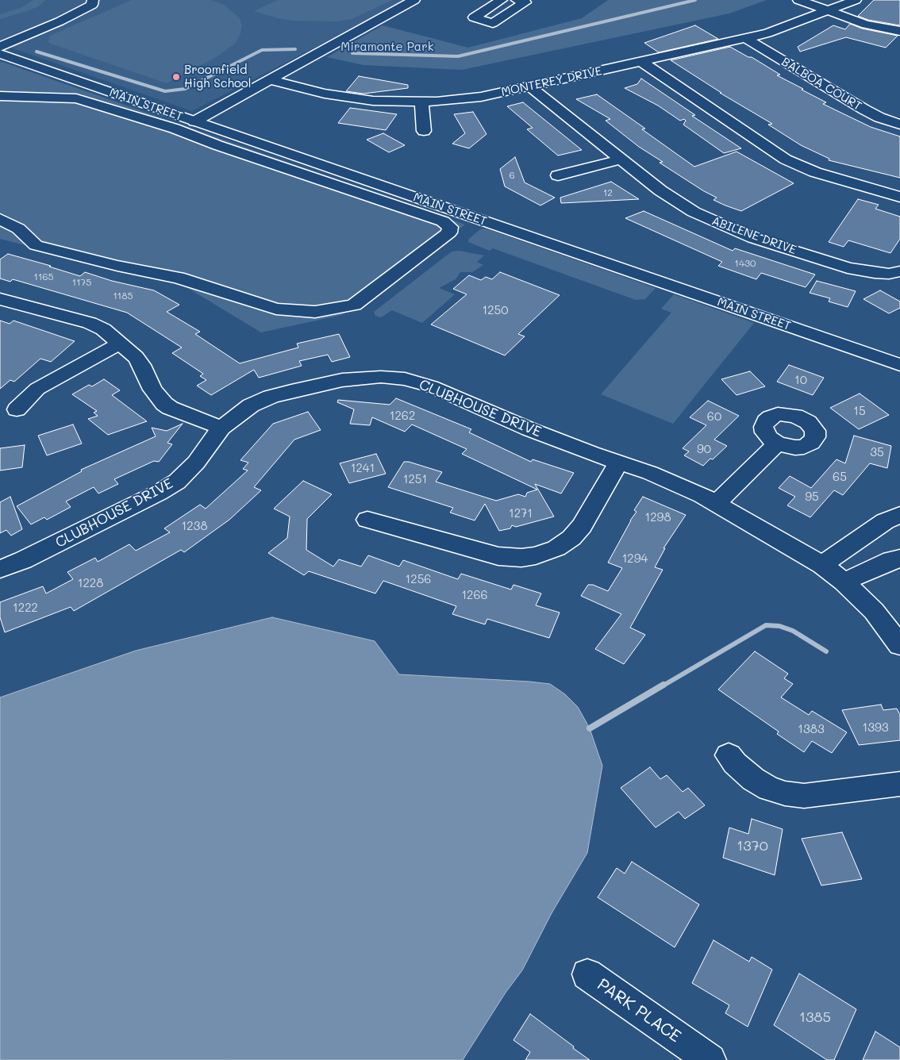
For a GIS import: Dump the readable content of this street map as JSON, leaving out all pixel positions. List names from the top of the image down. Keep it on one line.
{"streets":{"street":["MONTEREY DRIVE","BALBOA COURT","MAIN STREET","ABILENE DRIVE","CLUBHOUSE DRIVE","PARK PLACE"]},"crossings":[["MONTEREY DRIVE","BALBOA COURT"],["MONTEREY DRIVE","ABILENE DRIVE"]],"parks":["Miramonte Park"],"places":["Broomfield High School"],"house_numbers":["6","12","1430","1165","1175","1185","1250","10","15","1262","60","90","35","1241","65","1251","95","1271","1298","1238","1294","1256","1228","1266","1222","1393","1383","1370","1385"]}
